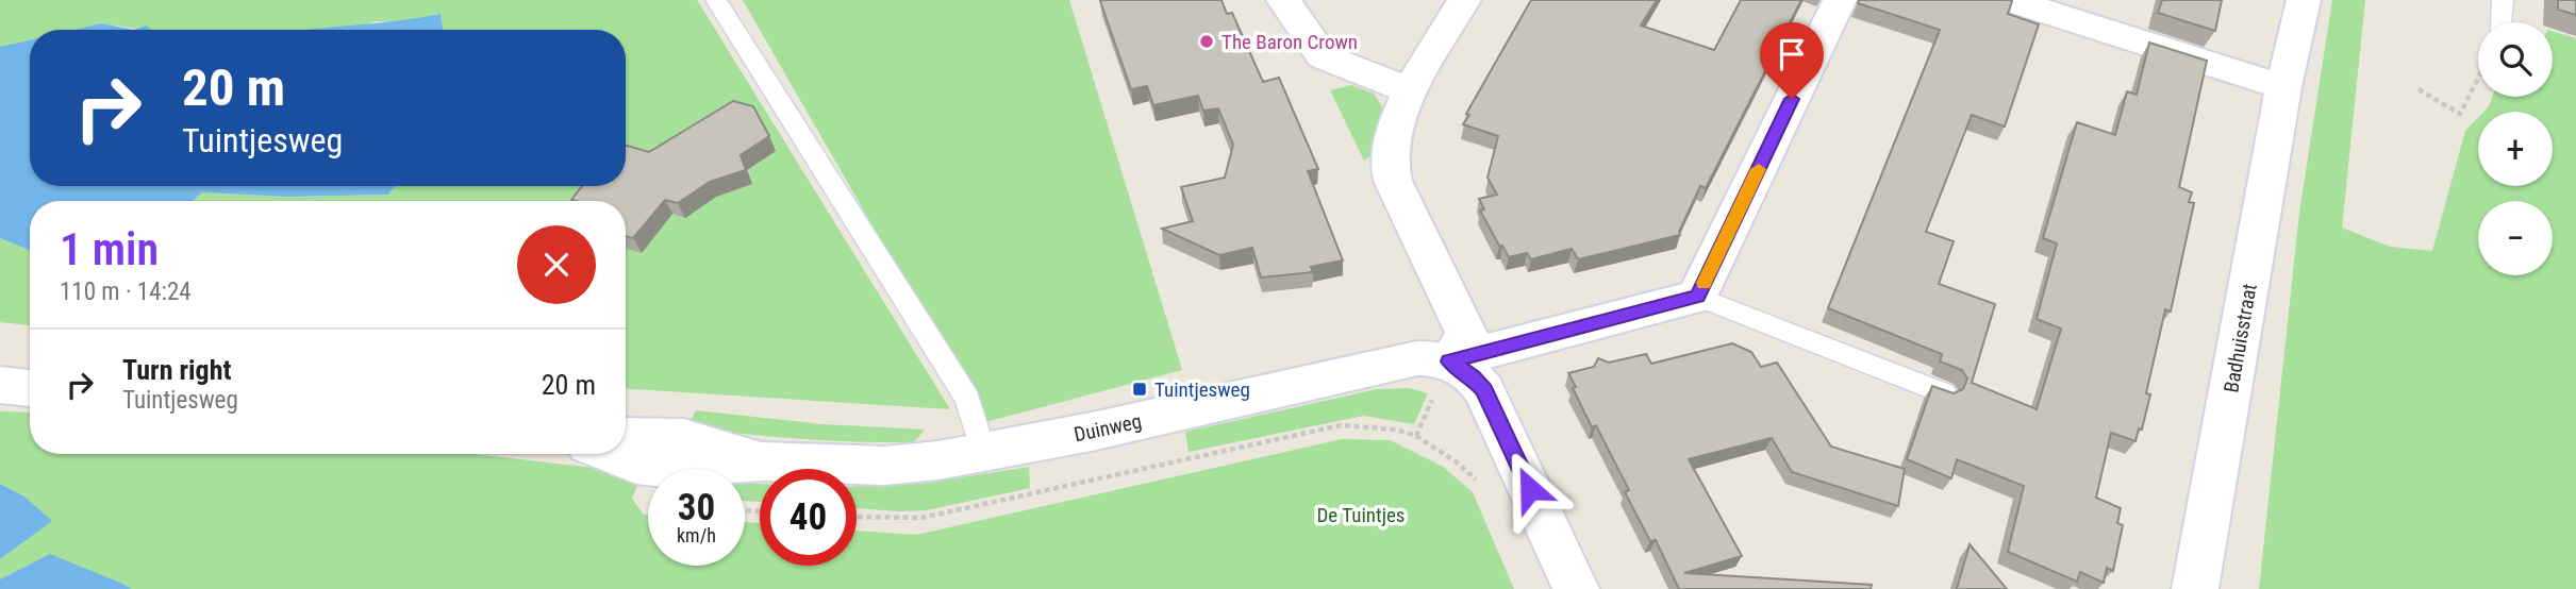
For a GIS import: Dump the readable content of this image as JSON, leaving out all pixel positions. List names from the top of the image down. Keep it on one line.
{"streets":{"street":["Badhuisstraat","Duinweg"]},"parks":["De Tuintjes"],"places":{"other":["The Baron Crown"],"transit":["Tuintjesweg"]},"page":{"map_buttons":["+","−"],"turn":["20 m","Tuintjesweg"],"heading":["1 min","110 m · 14:24"],"list":[{"name":"Turn right","note":"Tuintjesweg","value":"20 m"}],"speed":"30 km/h","limit":"40"}}
